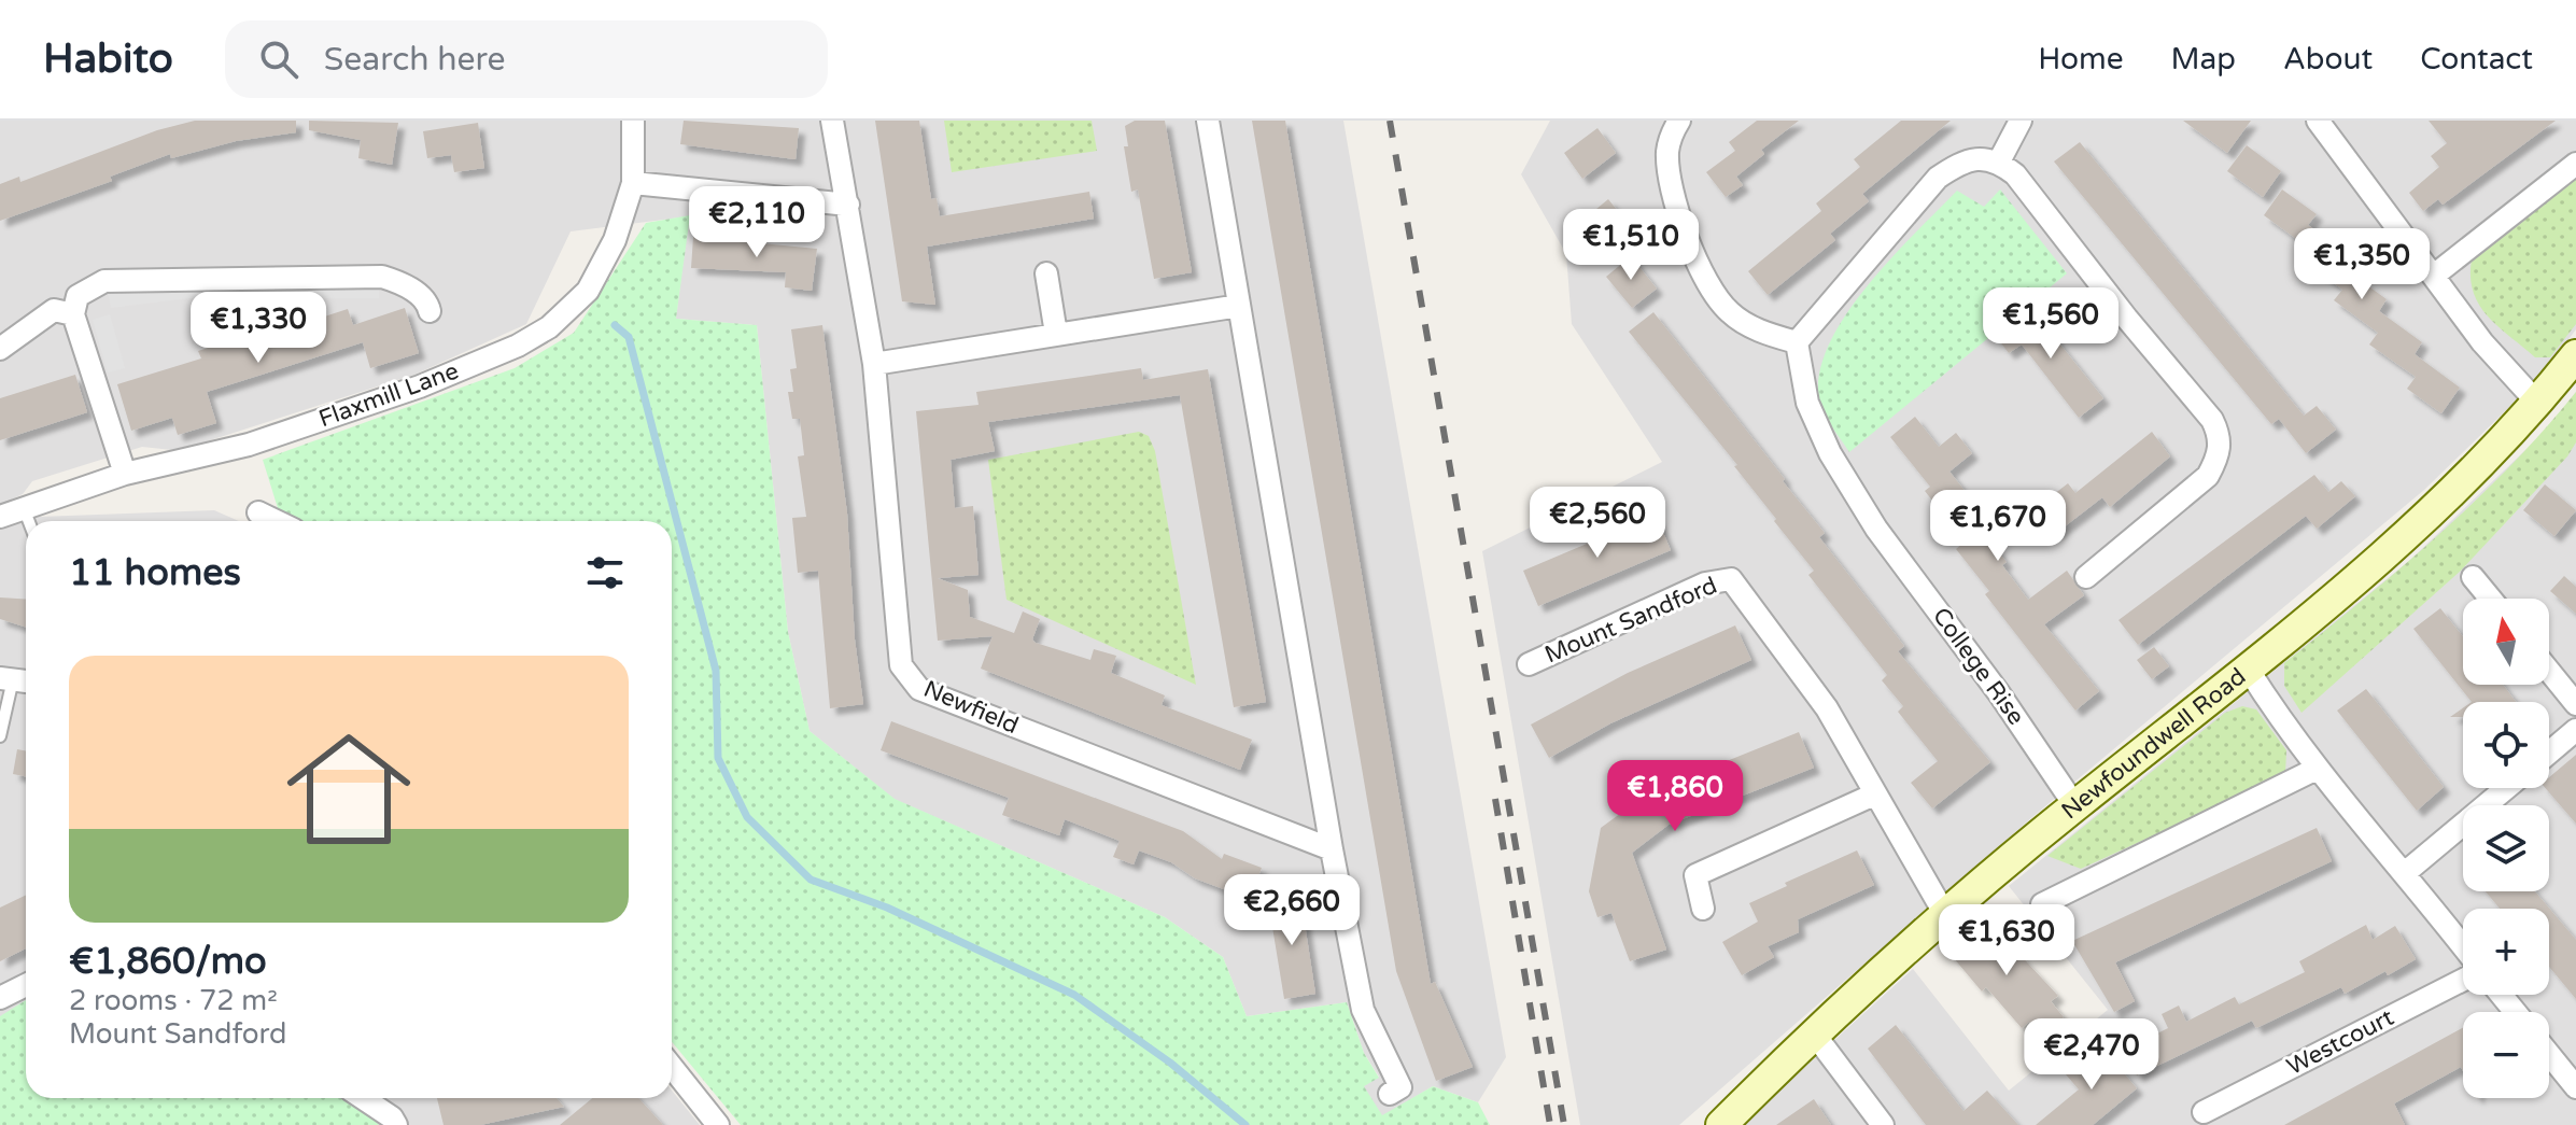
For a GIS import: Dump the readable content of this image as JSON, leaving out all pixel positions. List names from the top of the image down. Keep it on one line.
{"streets":{"main road":["Newfoundwell Road"],"street":["Flaxmill Lane","Mount Sandford","College Rise","Newfield","Westcourt"]},"crossings":[["Mount Sandford","Newfoundwell Road"],["College Rise","Newfoundwell Road"],["Newfoundwell Road","Westcourt"]],"north":"top","page":{"header":"Habito","search":"Search here","nav":["Home","Map","About","Contact"],"price":["€2,110","€1,510","€1,350","€1,560","€1,330","€2,560","€1,670","€1,860","€2,660","€1,630","€2,470"],"heading":"11 homes","map_buttons":["+","−"],"list":[{"name":"€1,860/mo","note":"2 rooms · 72 m² · Mount Sandford"}]}}
